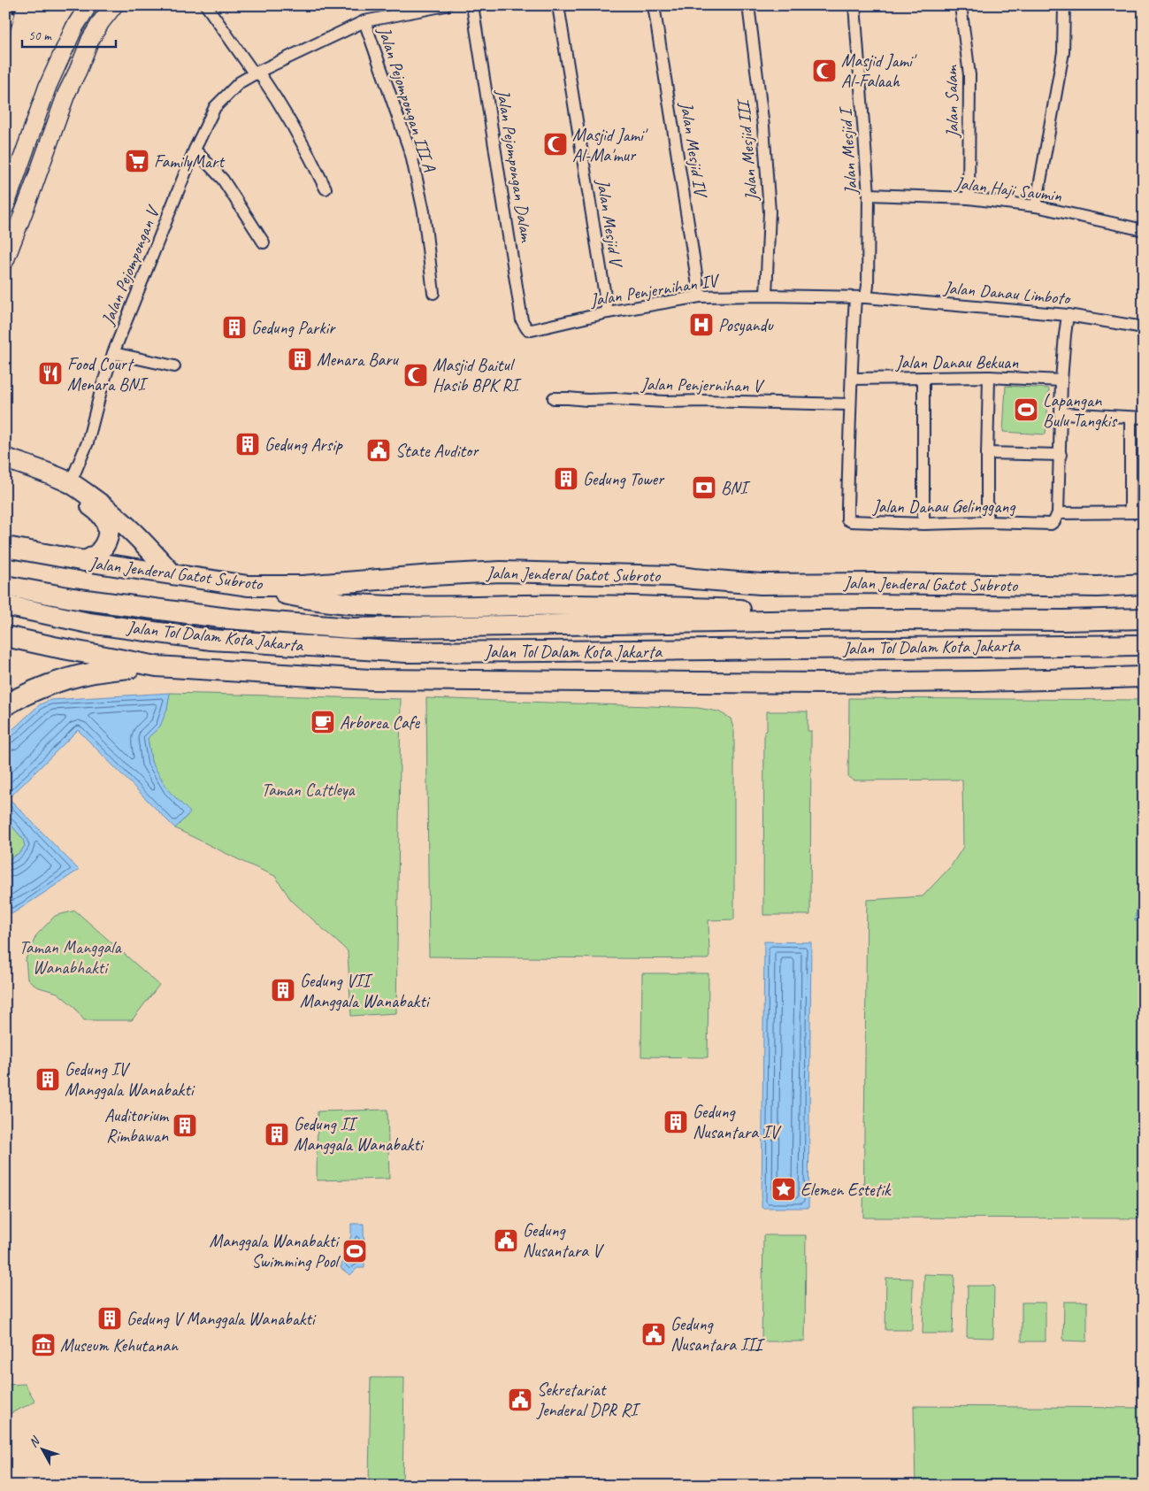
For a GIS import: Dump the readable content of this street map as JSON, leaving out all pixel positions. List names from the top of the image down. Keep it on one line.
{"streets":{"highway":["Jalan Jenderal Gatot Subroto","Jalan Tol Dalam Kota Jakarta"],"street":["Jalan Pejompongan III A","Jalan Salam","Jalan Mesjid IV","Jalan Mesjid III","Jalan Mesjid I","Jalan Pejompongan Dalam","Jalan Haji Saumin","Jalan Mesjid V","Jalan Pejompongan V","Jalan Penjernihan IV","Jalan Danau Limboto","Jalan Danau Bekuan","Jalan Penjernihan V","Jalan Danau Gelinggang"]},"crossings":[["Jalan Pejompongan III A","Jalan Pejompongan V"],["Jalan Salam","Jalan Haji Saumin"],["Jalan Mesjid IV","Jalan Penjernihan IV"],["Jalan Mesjid III","Jalan Penjernihan IV"],["Jalan Mesjid I","Jalan Haji Saumin"],["Jalan Mesjid I","Jalan Penjernihan IV"],["Jalan Mesjid I","Jalan Danau Limboto"],["Jalan Mesjid I","Jalan Danau Gelinggang"],["Jalan Pejompongan Dalam","Jalan Penjernihan IV"],["Jalan Mesjid V","Jalan Penjernihan IV"],["Jalan Penjernihan IV","Jalan Danau Limboto"],["Jalan Penjernihan IV","Jalan Danau Gelinggang"],["Jalan Danau Limboto","Jalan Danau Gelinggang"],["Jalan Danau Bekuan","Jalan Danau Gelinggang"],["Jalan Penjernihan V","Jalan Danau Gelinggang"]],"parks":["Taman Cattleya","Taman Manggala Wanabhakti"],"places":{"mosque":["Masjid Jami' Al-Falaah","Masjid Jami' Al-Ma'mur","Masjid Baitul Hasib BPK RI"],"supermarket":["FamilyMart"],"hospital":["Posyandu"],"building":["Gedung Parkir","Menara Baru","Gedung Arsip","Gedung Tower","Gedung VII Manggala Wanabakti","Gedung IV Manggala Wanabakti","Gedung Nusantara IV","Auditorium Rimbawan","Gedung II Manggala Wanabakti","Gedung V Manggala Wanabakti"],"restaurant":["Food Court Menara BNI"],"sports":["Lapangan Bulu Tangkis","Manggala Wanabakti Swimming Pool"],"public building":["State Auditor","Gedung Nusantara V","Gedung Nusantara III","Sekretariat Jenderal DPR RI"],"bank":["BNI"],"cafe":["Arborea Cafe"],"place":["Elemen Estetik"],"museum":["Museum Kehutanan"]},"scale_bar":"50 m","north":"top left"}
